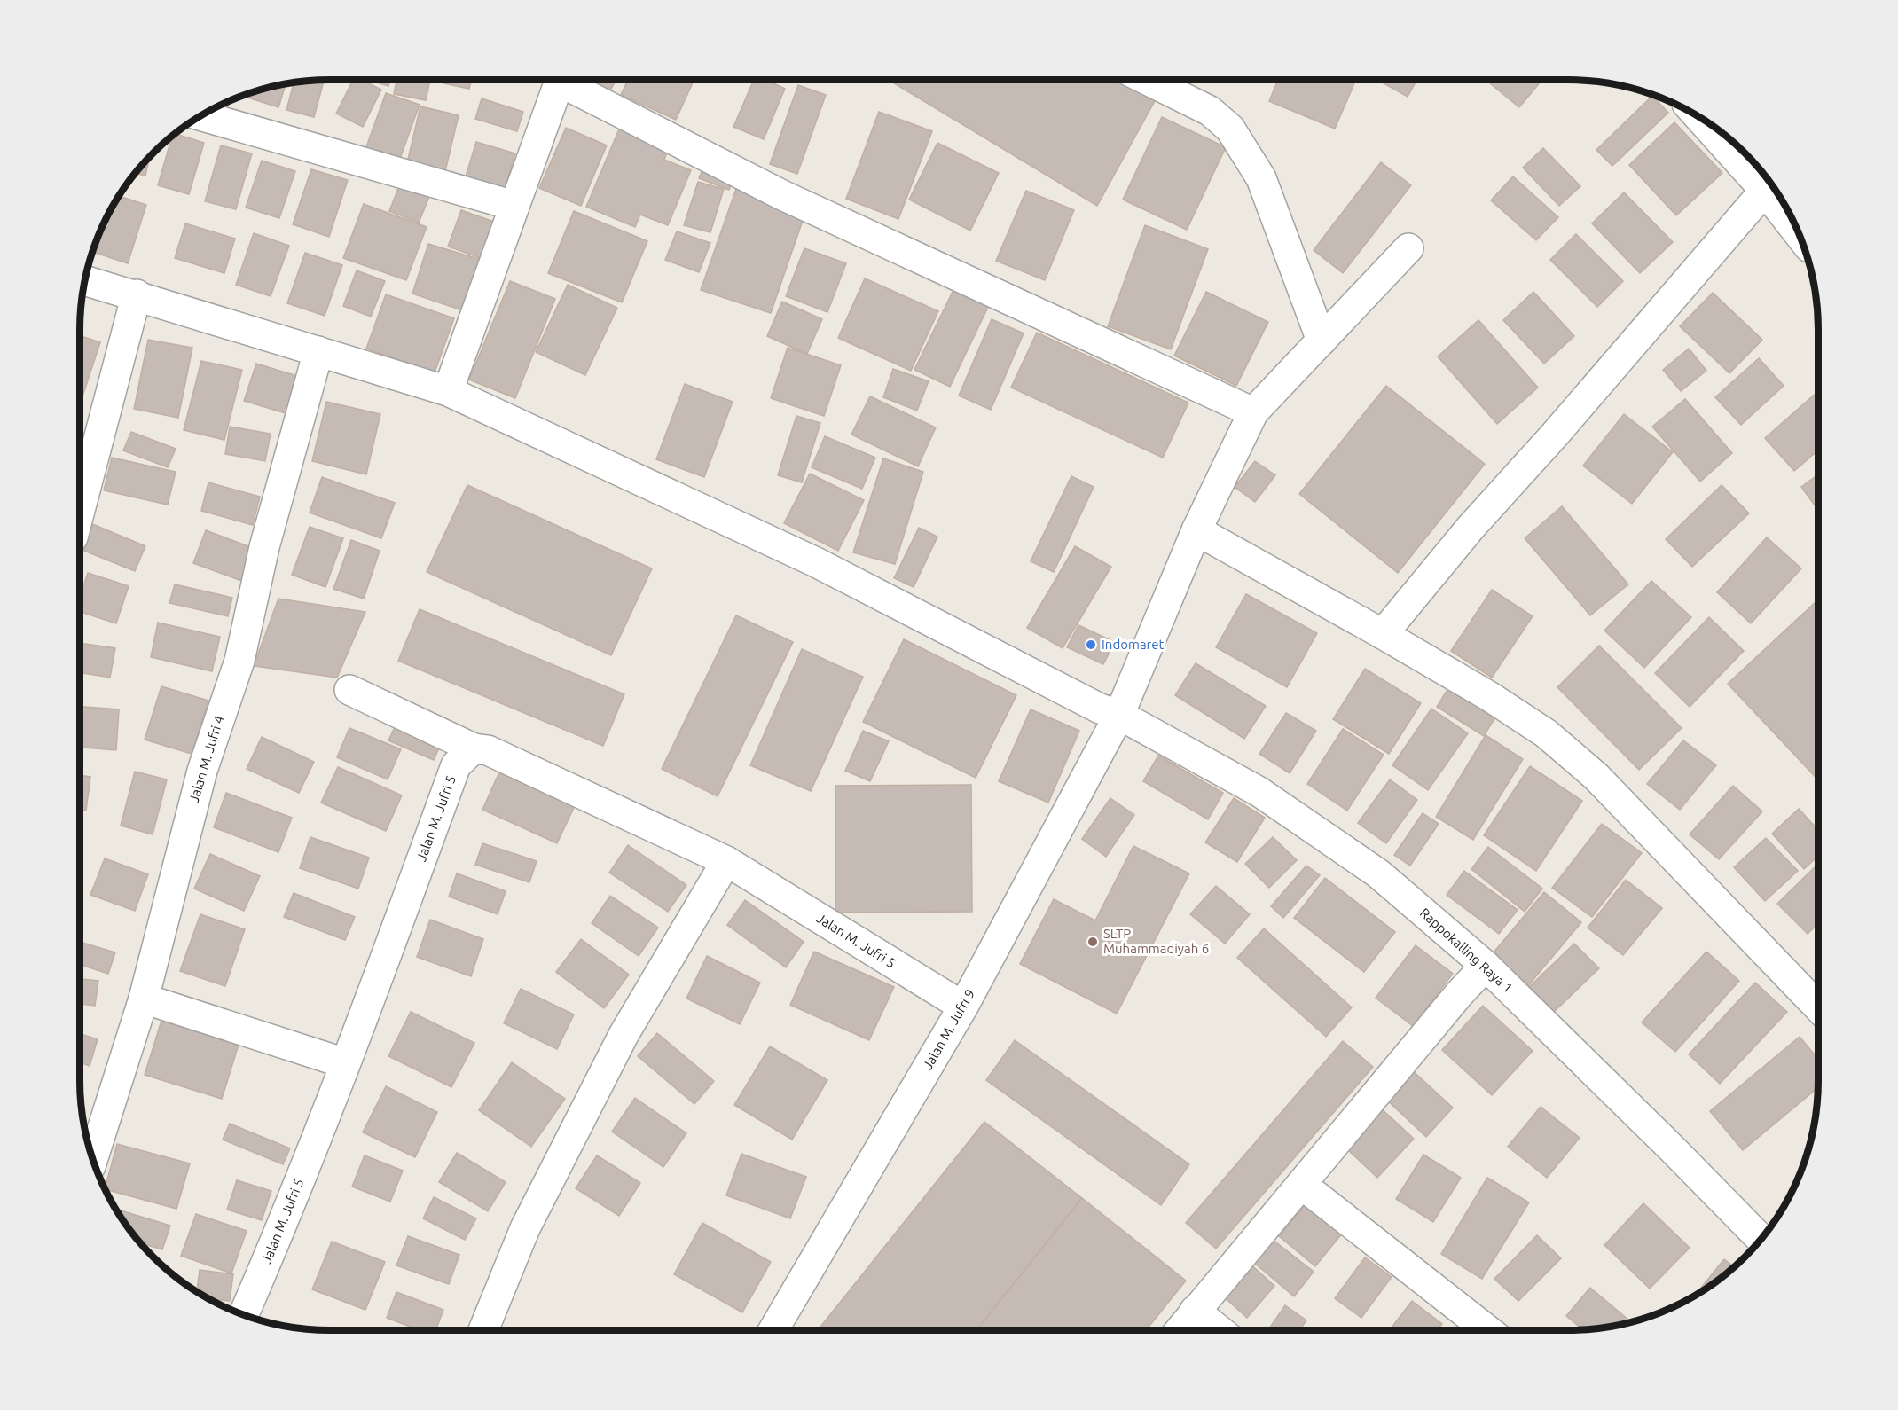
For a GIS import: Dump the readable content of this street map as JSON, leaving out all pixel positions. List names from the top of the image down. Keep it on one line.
{"streets":{"street":["Jalan M. Jufri 4","Jalan M. Jufri 5","Rappokalling Raya 1","Jalan M. Jufri 9"]},"crossings":[["Jalan M. Jufri 4","Rappokalling Raya 1"],["Jalan M. Jufri 5","Jalan M. Jufri 9"],["Rappokalling Raya 1","Jalan M. Jufri 9"]],"places":["Indomaret","SLTP Muhammadiyah 6"]}
